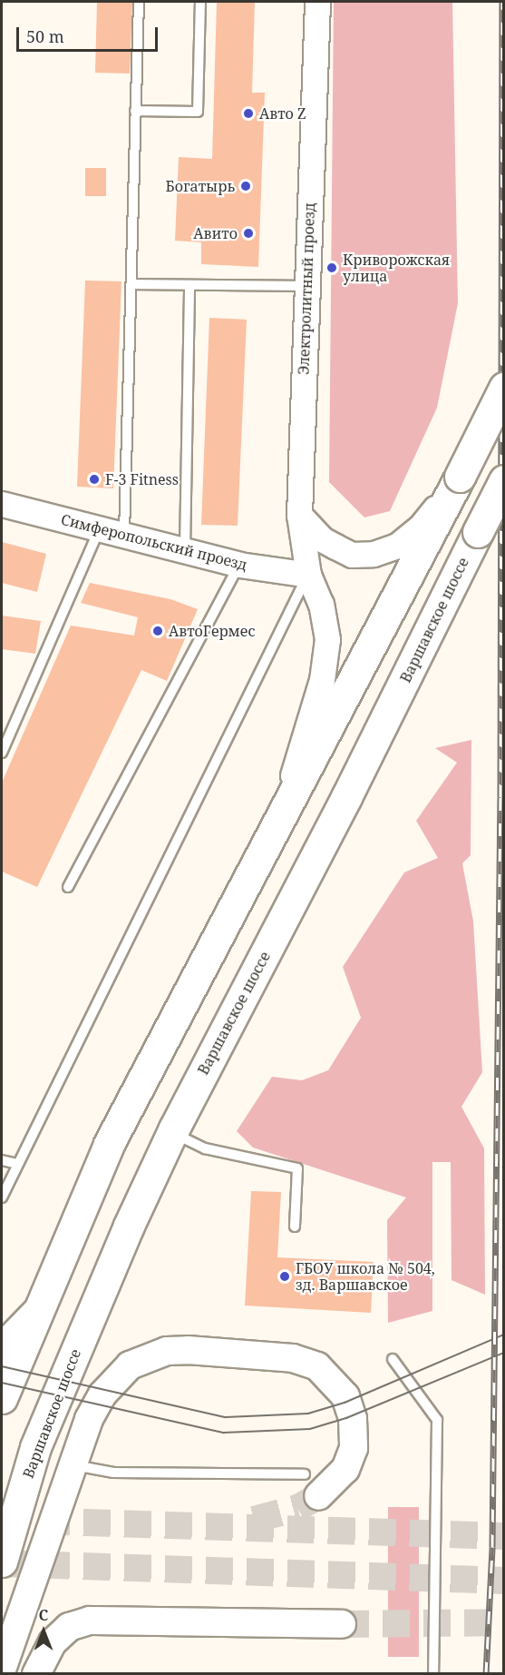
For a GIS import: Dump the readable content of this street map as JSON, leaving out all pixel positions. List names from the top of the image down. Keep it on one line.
{"streets":{"main road":["Варшавское шоссе"],"street":["Электролитный проезд","Симферопольский проезд"]},"crossings":[["Электролитный проезд","Симферопольский проезд"]],"places":["Авто Z","Богатырь","Авито","Криворожская улица","F-3 Fitness","АвтоГермес","ГБОУ школа № 504, зд. Варшавское"],"scale_bar":"50 m","north":"top"}
